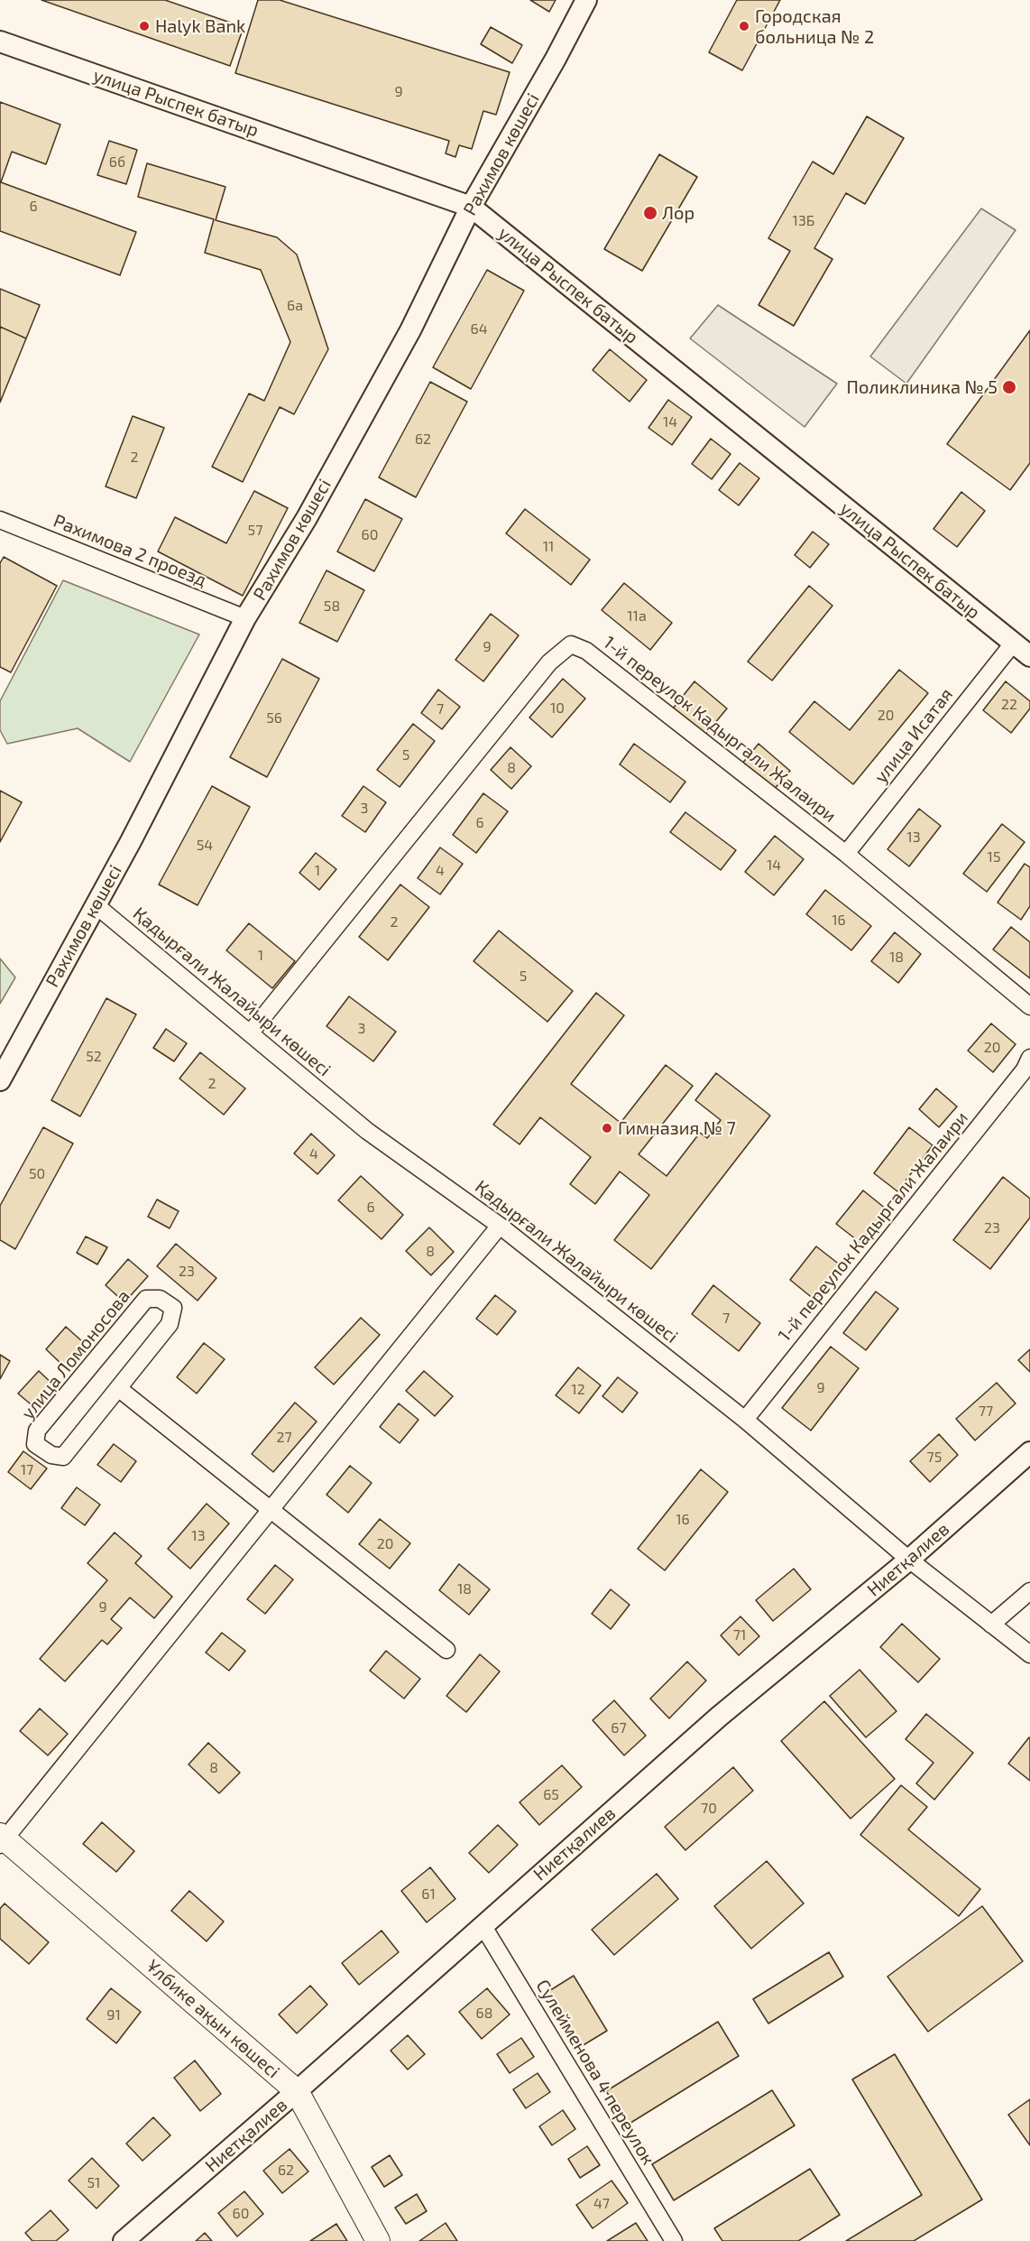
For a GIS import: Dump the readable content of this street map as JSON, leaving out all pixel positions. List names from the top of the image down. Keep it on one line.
{"streets":{"main road":["Ұлбике ақын көшесі"],"street":["улица Рыспек батыр","Рахимов көшесі","Рахимова 2 проезд","1-й переулок Кадыргали Жалаири","улица Исатая","Қадырғали Жалайыри көшесі","улица Ломоносова","Ниетқалиев","Сулейменова 4 переулок"]},"crossings":[["улица Рыспек батыр","Рахимов көшесі"],["улица Рыспек батыр","улица Исатая"],["Рахимов көшесі","Рахимова 2 проезд"],["Рахимов көшесі","Қадырғали Жалайыри көшесі"],["1-й переулок Кадыргали Жалаири","улица Исатая"],["1-й переулок Кадыргали Жалаири","Қадырғали Жалайыри көшесі"],["Қадырғали Жалайыри көшесі","Ниетқалиев"],["Ниетқалиев","Ұлбике ақын көшесі"],["Ниетқалиев","Сулейменова 4 переулок"]],"places":["Halyk Bank","Городская больница № 2","Лор","Поликлиника № 5","Гимназия № 7"],"house_numbers":["9","6б","6","13Б","6а","64","14","62","2","57","60","11","58","11а","9","22","10","7","20","56","5","8","3","6","13","54","15","14","1","4","16","2","1","18","5","3","20","52","2","4","50","6","23","8","23","7","9","12","77","27","75","17","16","13","20","18","9","71","67","8","65","70","61","68","91","62","51","47","60"]}
